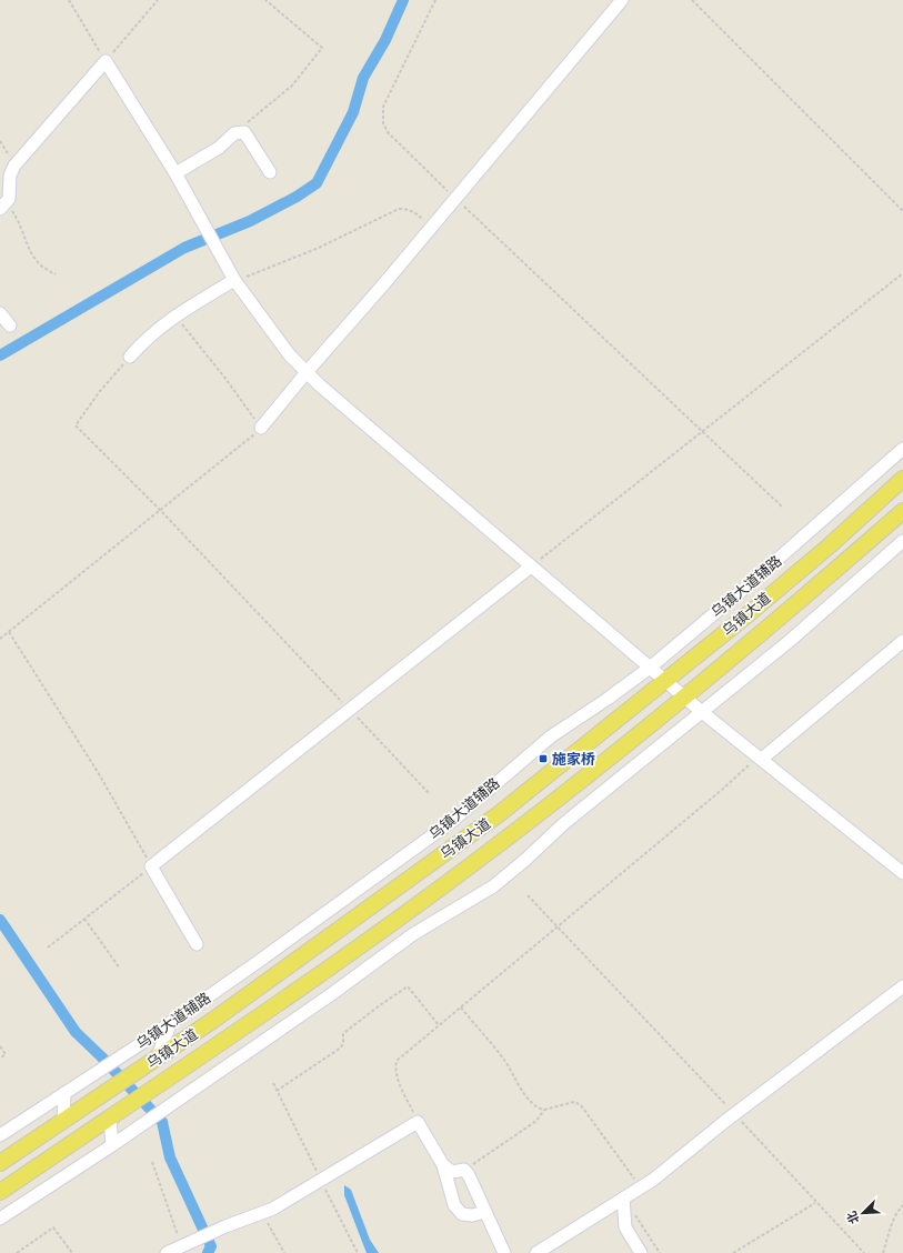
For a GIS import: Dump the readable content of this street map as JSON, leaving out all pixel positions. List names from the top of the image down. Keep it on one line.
{"streets":{"main road":["乌镇大道"],"street":["乌镇大道辅路"]},"places":{"transit":["施家桥"]},"north":"bottom left"}
